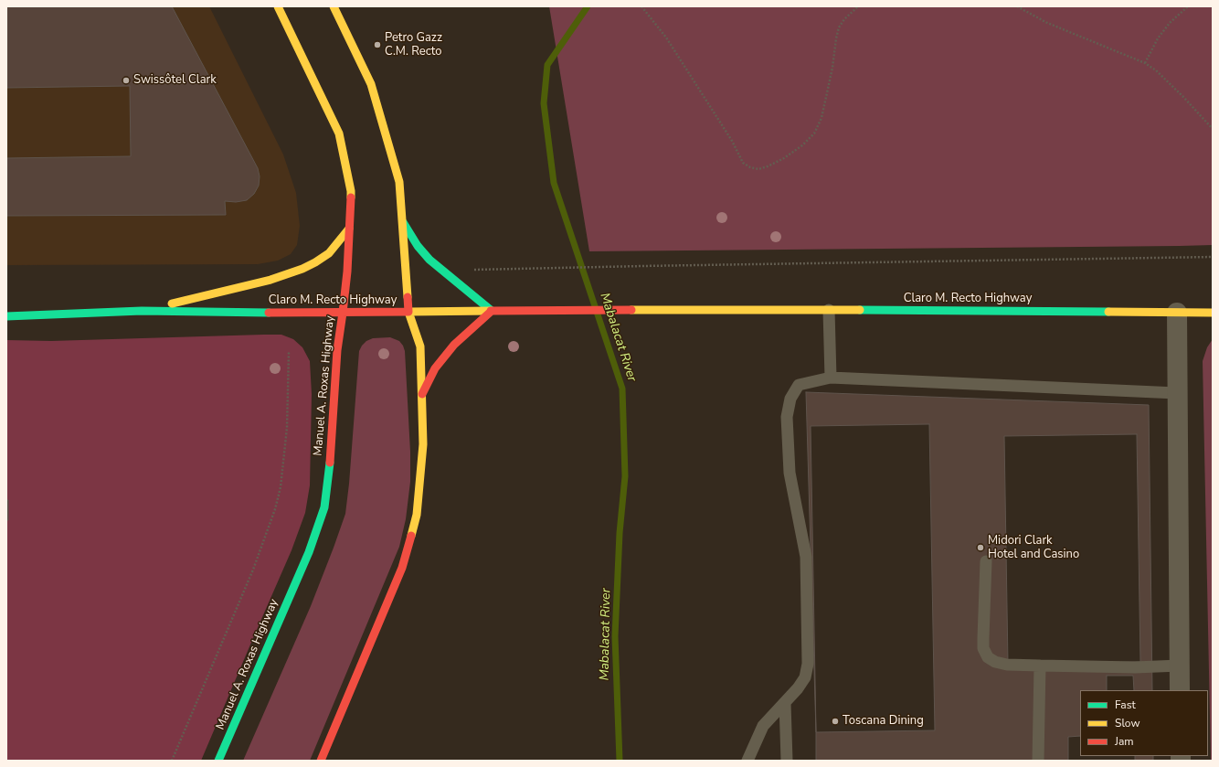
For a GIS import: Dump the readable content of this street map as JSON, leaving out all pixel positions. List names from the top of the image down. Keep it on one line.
{"streets":{"main road":["Claro M. Recto Highway","Manuel A. Roxas Highway"]},"crossings":[["Claro M. Recto Highway","Manuel A. Roxas Highway"]],"water":["Mabalacat River"],"places":["Petro Gazz C.M. Recto","Swissôtel Clark","Midori Clark Hotel and Casino","Toscana Dining"],"legend":["Fast","Slow","Jam"]}
